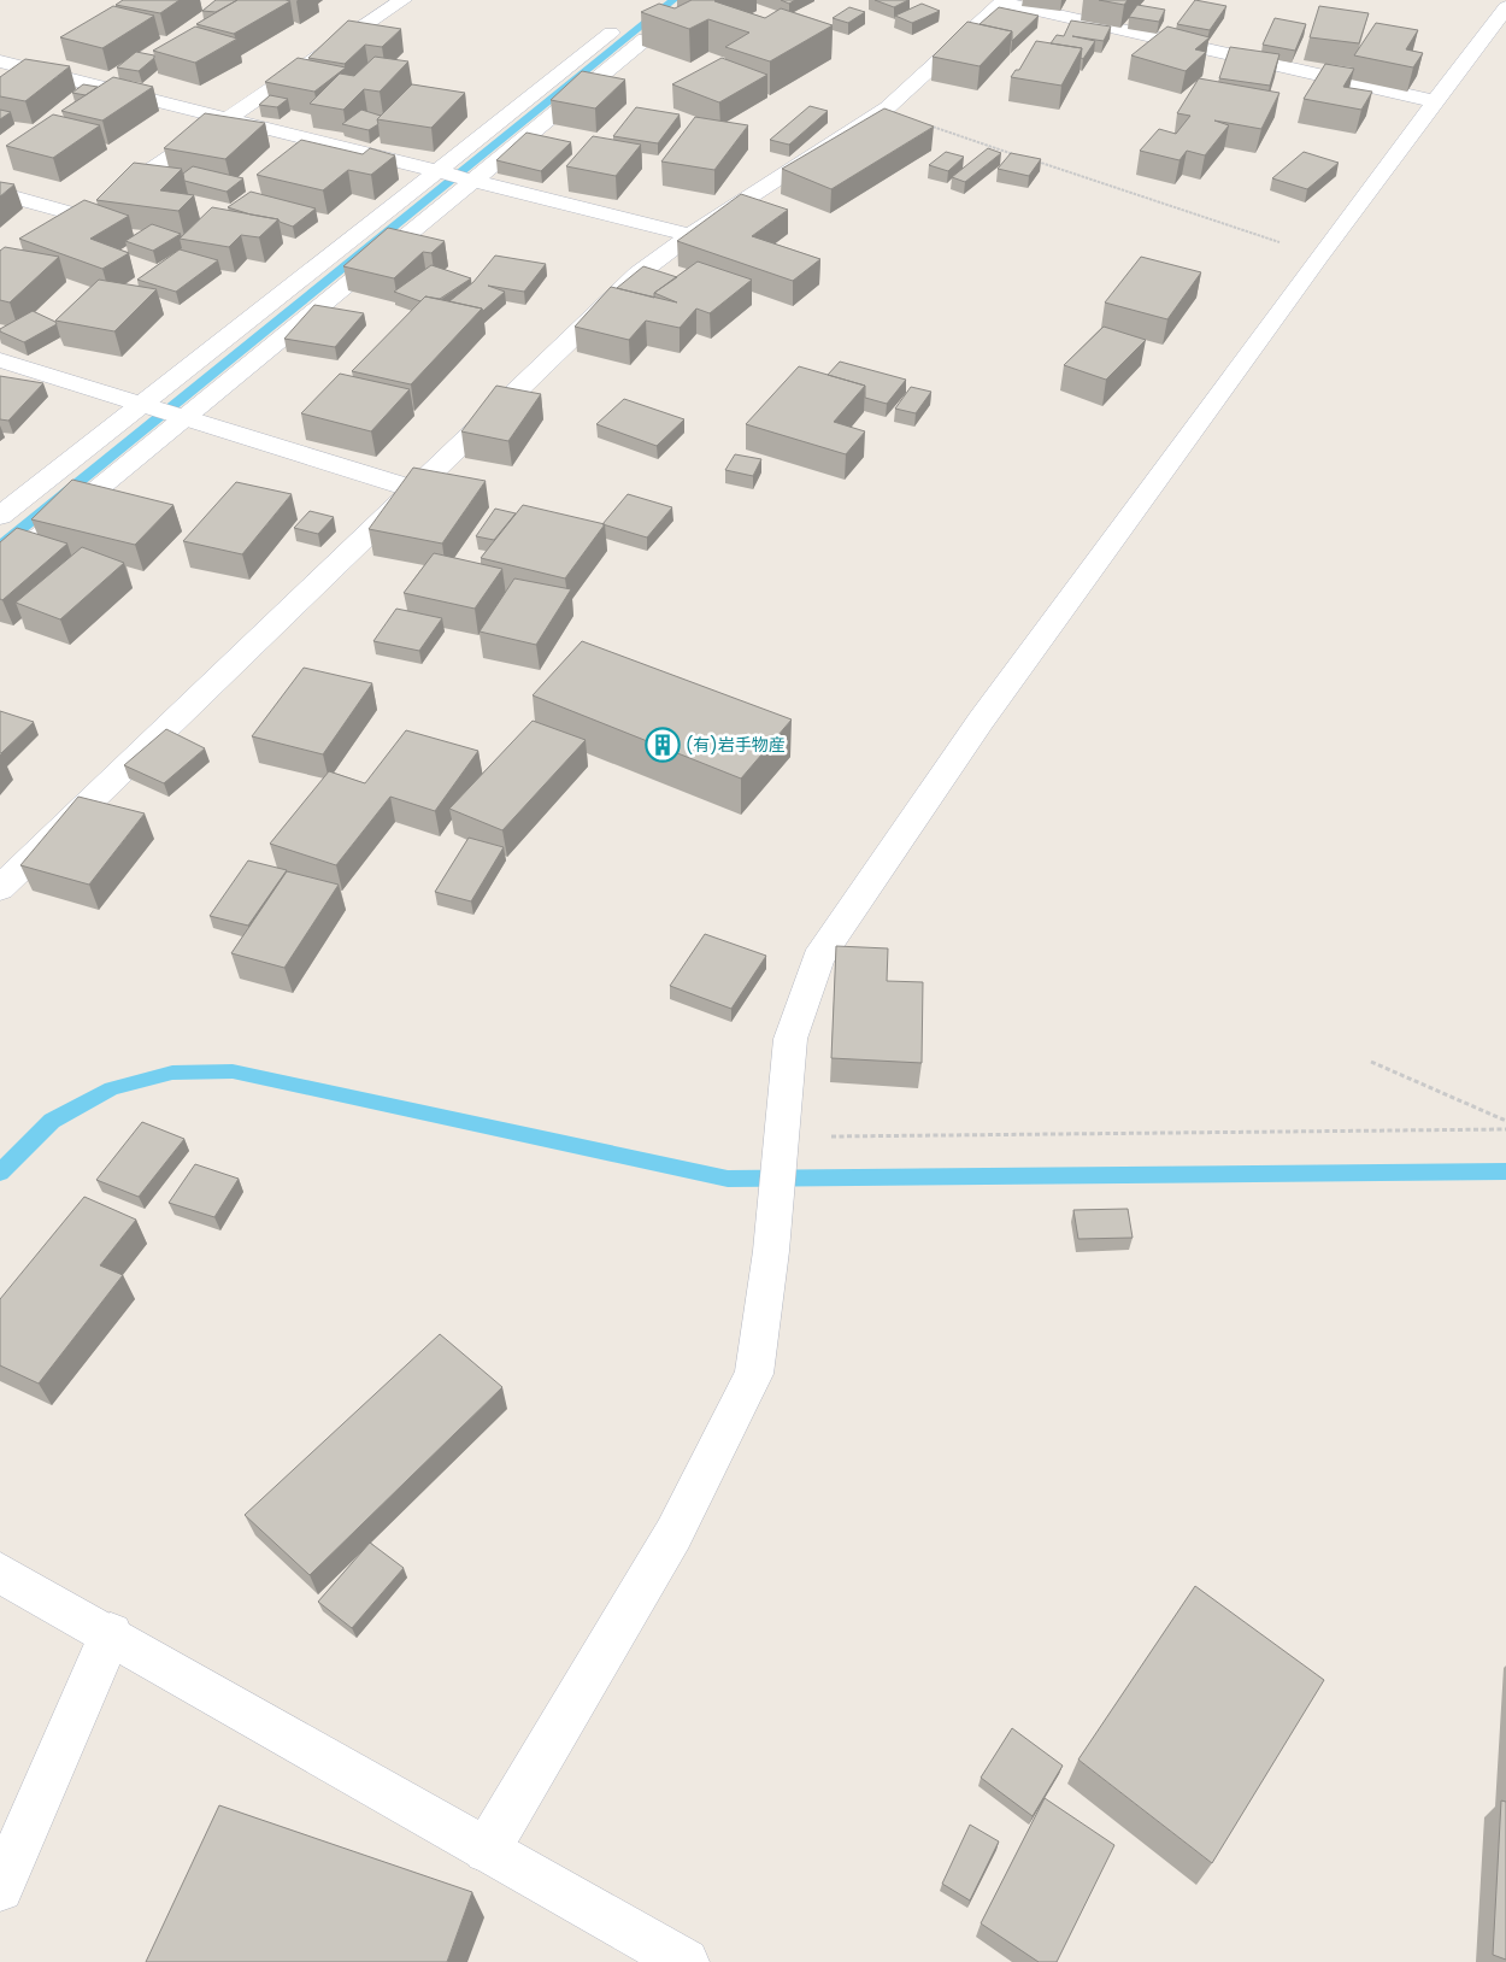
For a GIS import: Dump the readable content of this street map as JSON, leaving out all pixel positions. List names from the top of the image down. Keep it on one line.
{"places":{"building":["(有)岩手物産"]}}
